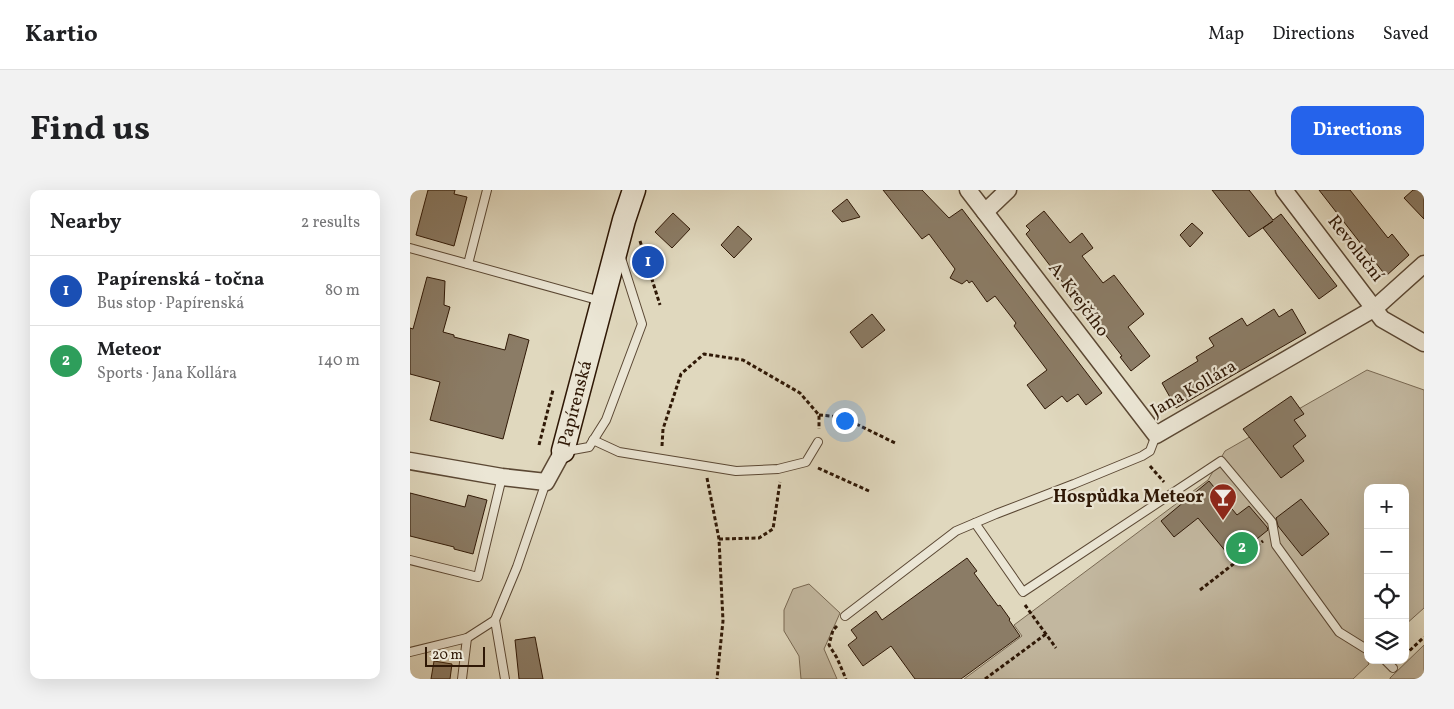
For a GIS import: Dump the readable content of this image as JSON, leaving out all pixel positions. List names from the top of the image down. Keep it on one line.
{"streets":{"street":["Revoluční","A. Krejčího","Jana Kollára","Papírenská"]},"crossings":[["Revoluční","Jana Kollára"],["A. Krejčího","Jana Kollára"]],"places":{"bar":["Hospůdka Meteor"]},"scale_bar":"20 m","page":{"header":"Kartio","nav":["Map","Directions","Saved"],"title":"Find us","buttons":"Directions","heading":["Nearby","2 results"],"pins":["1","2"],"list":[{"mark":"1","name":"Papírenská - točna","note":"Bus stop · Papírenská","value":"80 m"},{"mark":"2","name":"Meteor","note":"Sports · Jana Kollára","value":"140 m"}],"map_buttons":["+","−"],"scale":"20 m"}}
